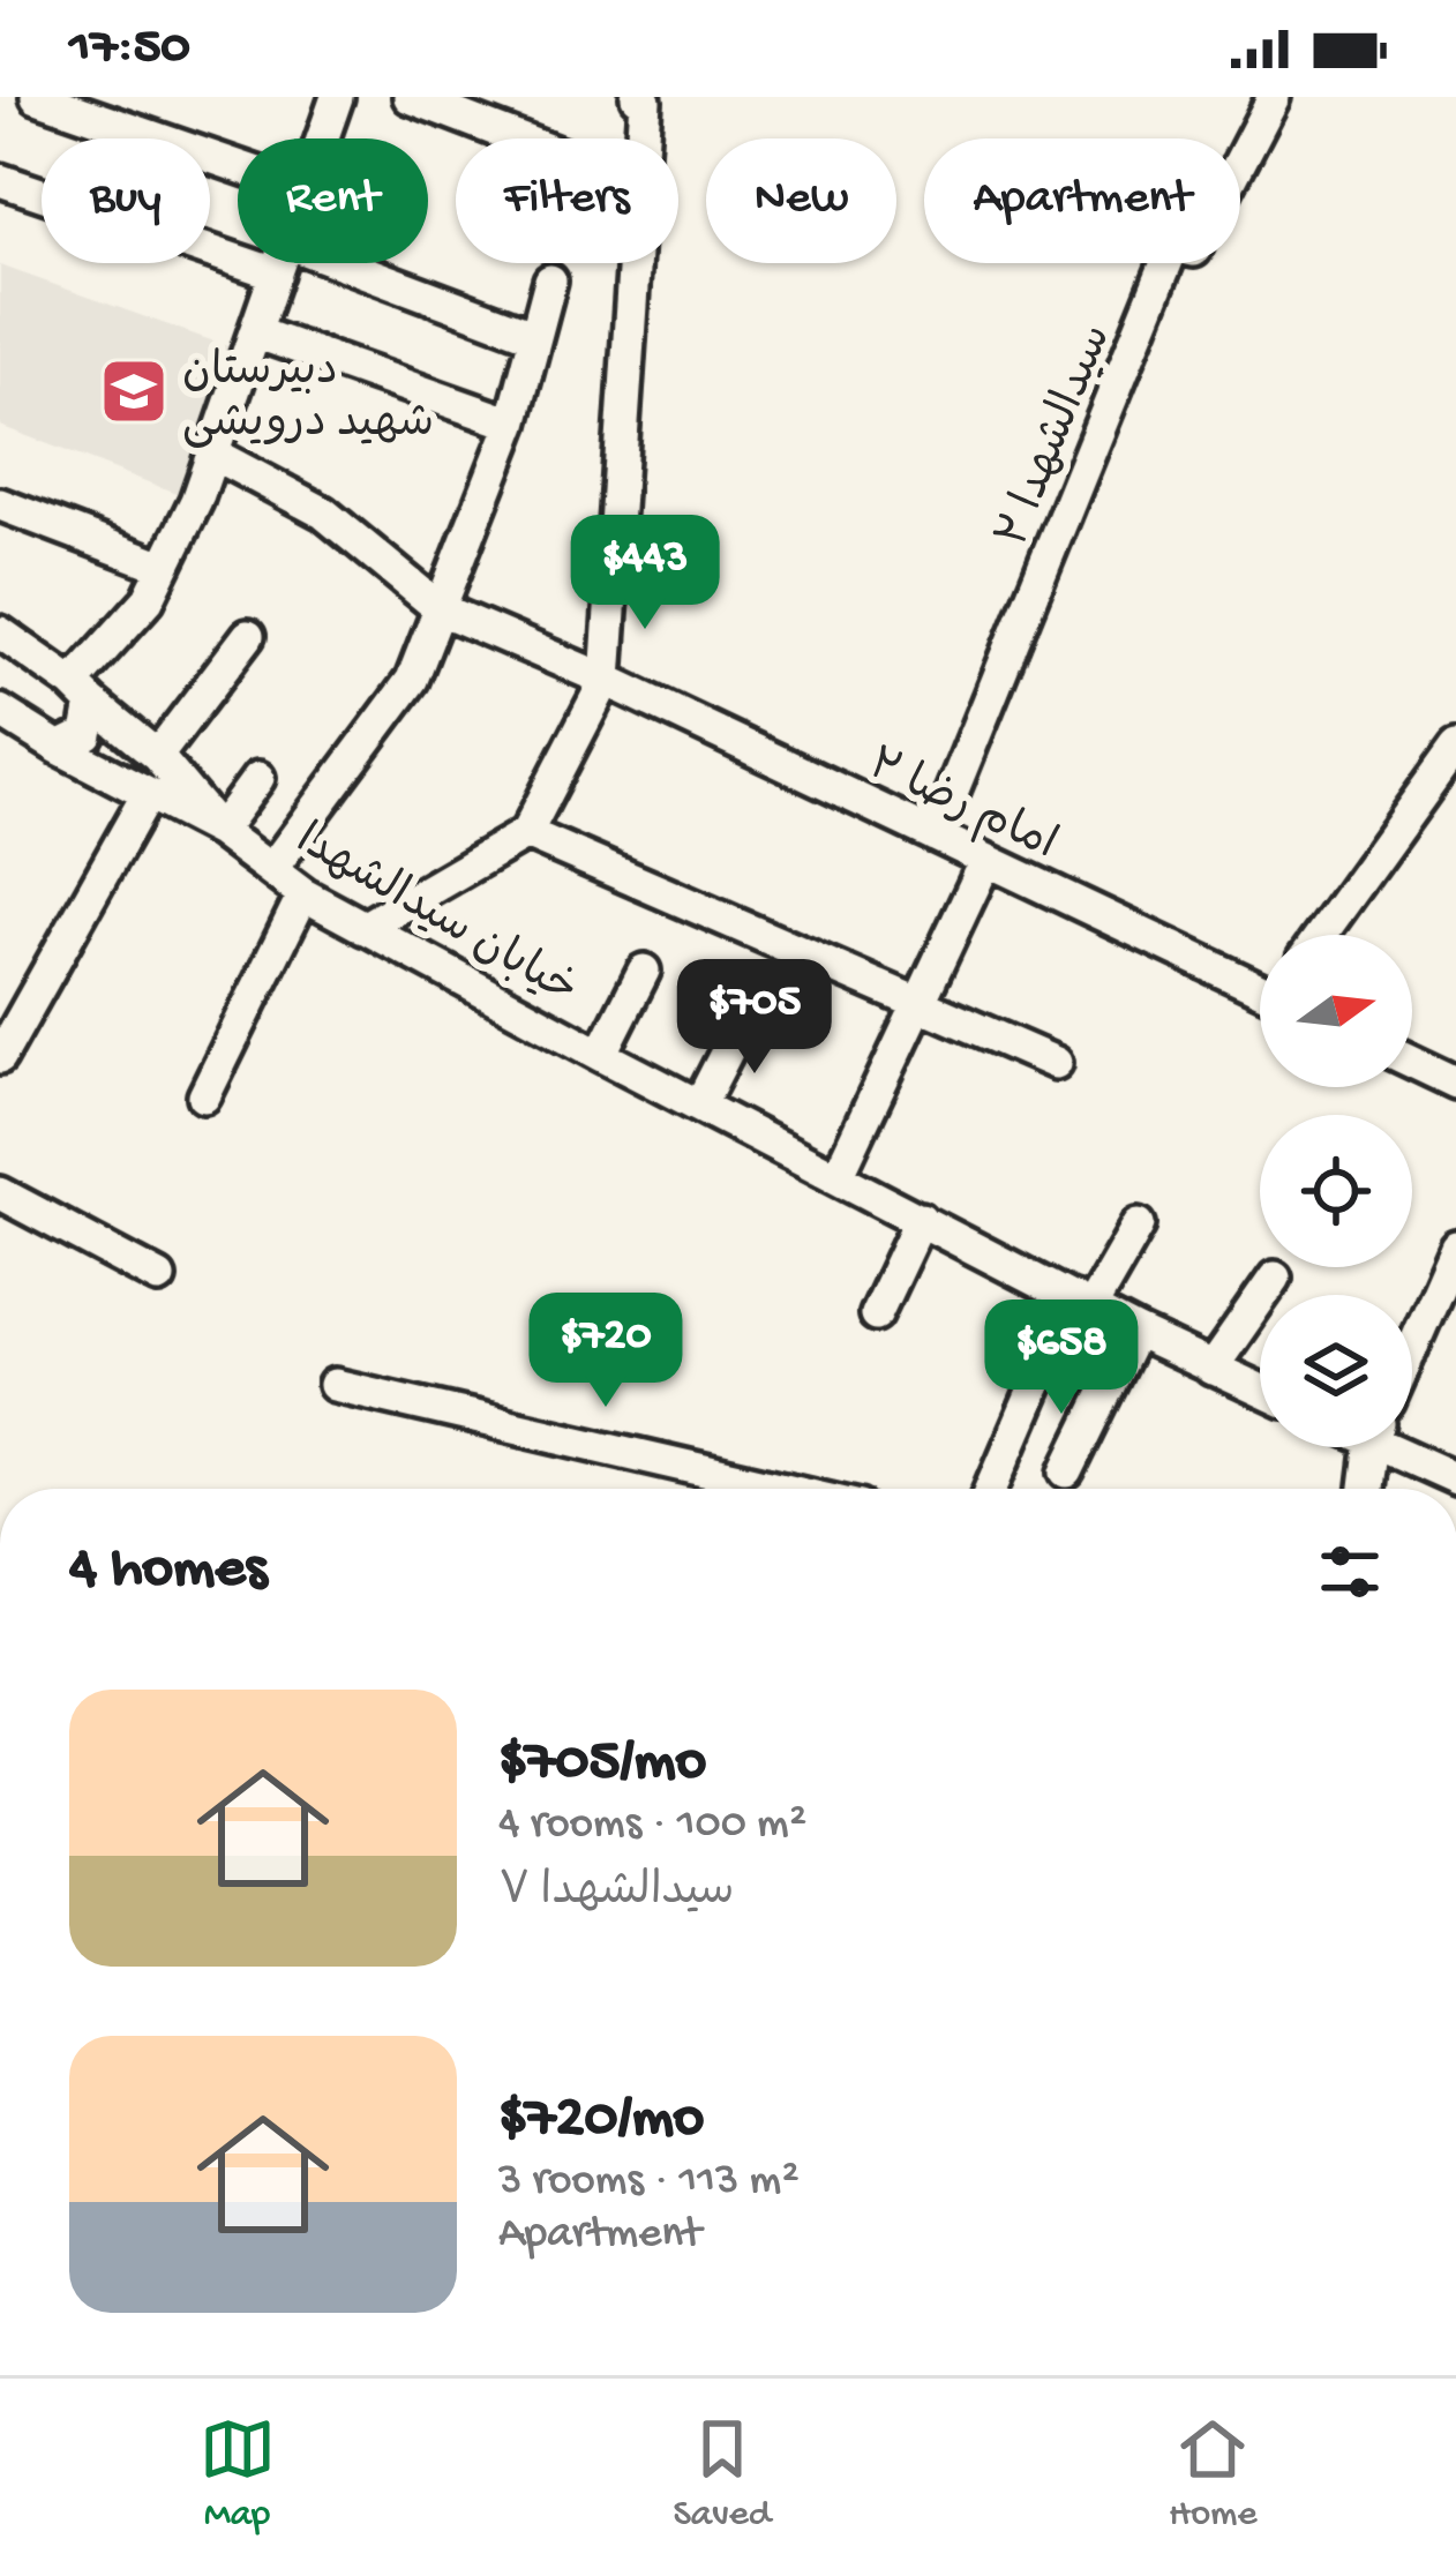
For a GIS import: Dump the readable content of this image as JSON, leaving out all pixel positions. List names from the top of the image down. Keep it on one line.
{"streets":{"street":["سیدالشهدا ۲","امام رضا ۲","خیابان سیدالشهدا"]},"crossings":[["سیدالشهدا ۲","امام رضا ۲"]],"places":{"school or university":["دبیرستان شهید درویشی"]},"north":"right","page":{"status":"17:50","chip":["Buy","Rent","Filters","New","Apartment"],"price":["$443","$705","$720","$658"],"heading":"4 homes","list":[{"name":"$705/mo","note":"4 rooms · 100 m² · سیدالشهدا ۷"},{"name":"$720/mo","note":"3 rooms · 113 m² · Apartment"}],"tabs":["Map","Saved","Home"]}}
